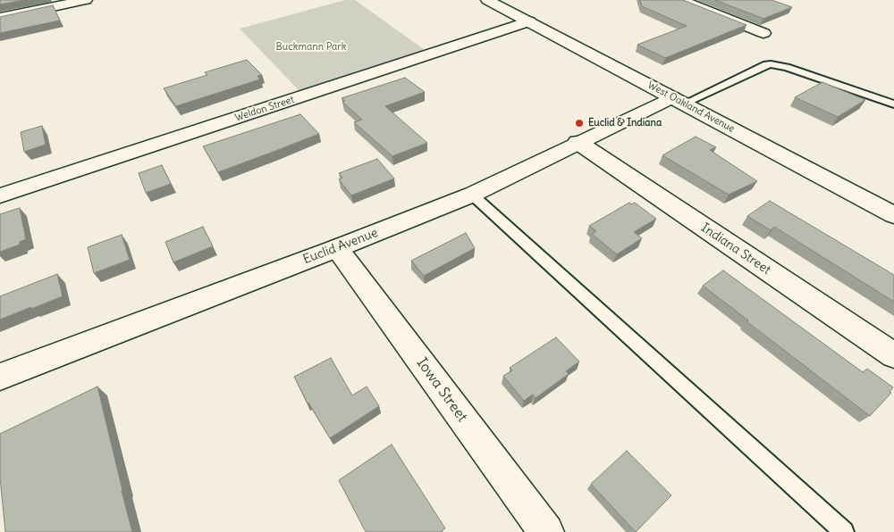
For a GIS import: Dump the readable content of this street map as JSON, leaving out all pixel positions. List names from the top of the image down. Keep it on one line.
{"streets":{"street":["West Oakland Avenue","Weldon Street","Euclid Avenue","Indiana Street","Iowa Street"]},"crossings":[["West Oakland Avenue","Weldon Street"],["West Oakland Avenue","Euclid Avenue"],["Euclid Avenue","Indiana Street"],["Euclid Avenue","Iowa Street"]],"parks":["Buckmann Park"],"places":["Euclid & Indiana"]}
